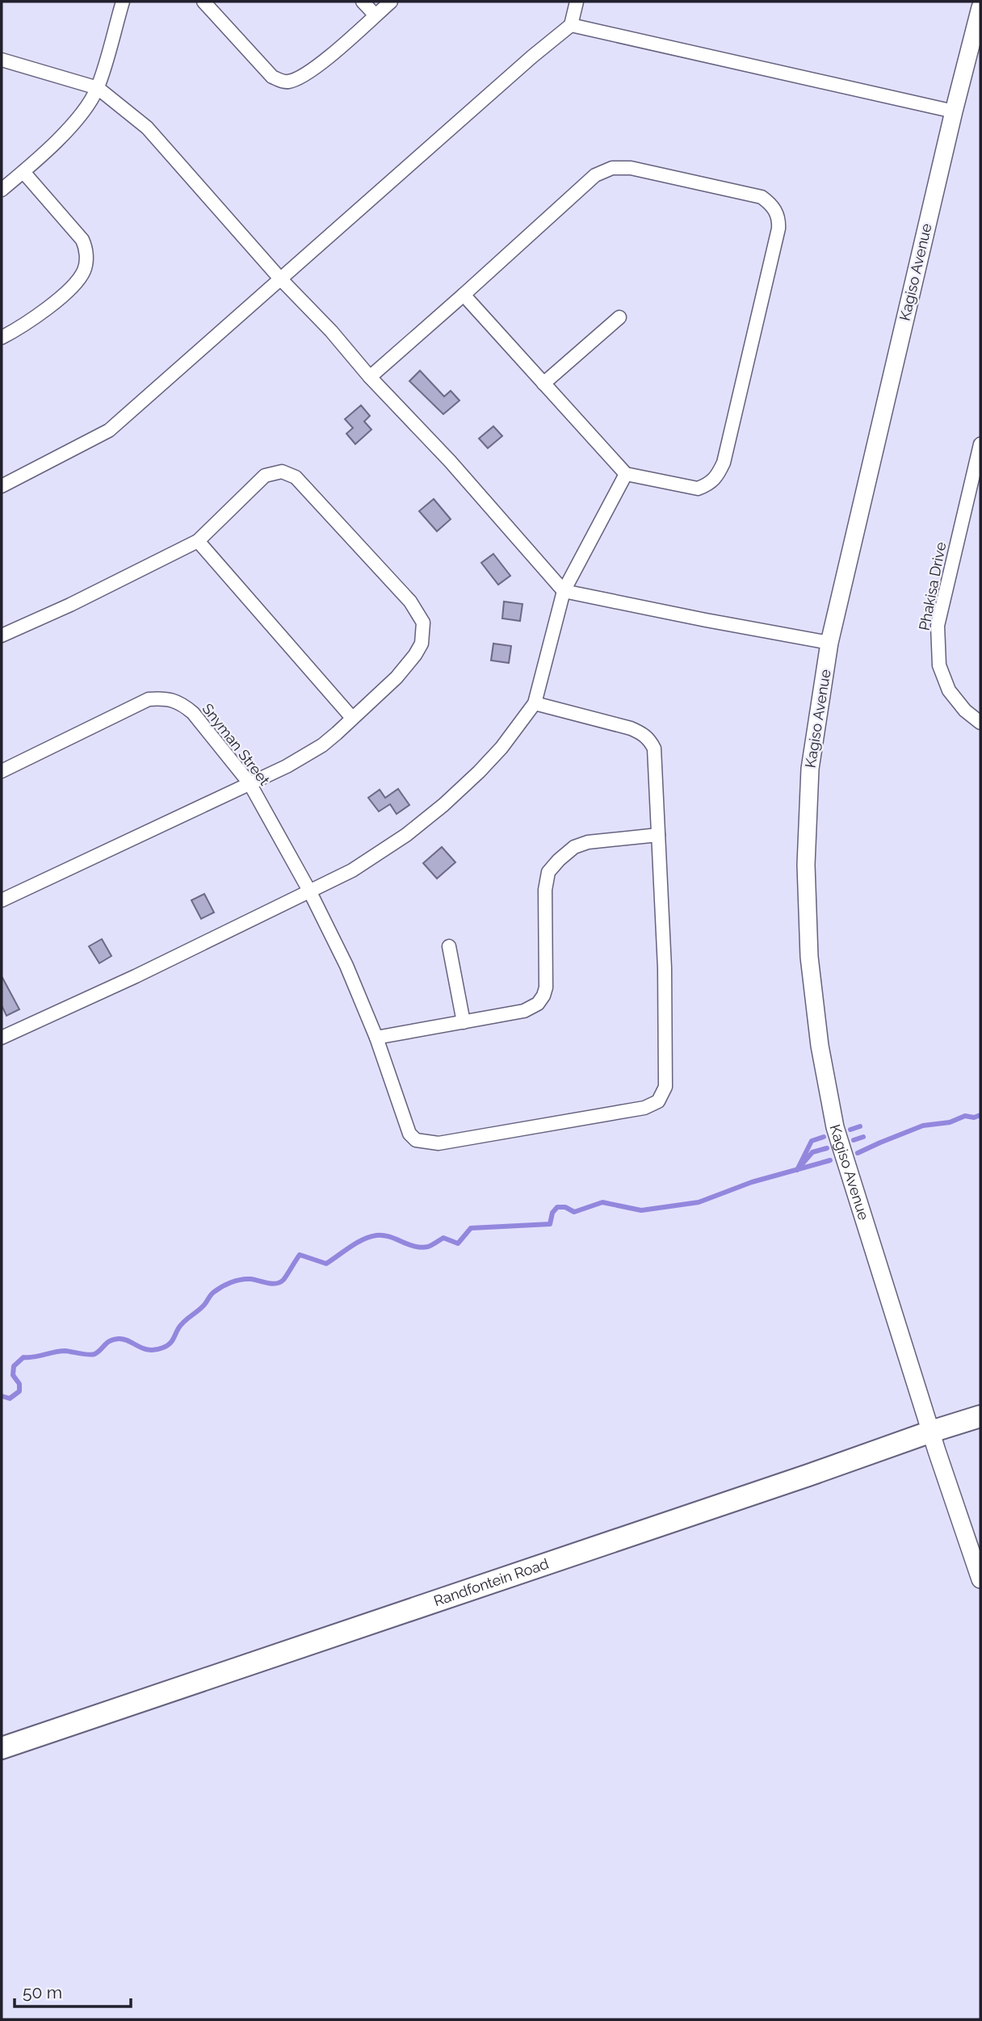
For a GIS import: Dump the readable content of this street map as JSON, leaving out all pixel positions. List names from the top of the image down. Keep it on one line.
{"streets":{"main road":["Randfontein Road"],"street":["Kagiso Avenue","Phakisa Drive","Snyman Street"]},"crossings":[["Kagiso Avenue","Randfontein Road"]],"scale_bar":"50 m"}
